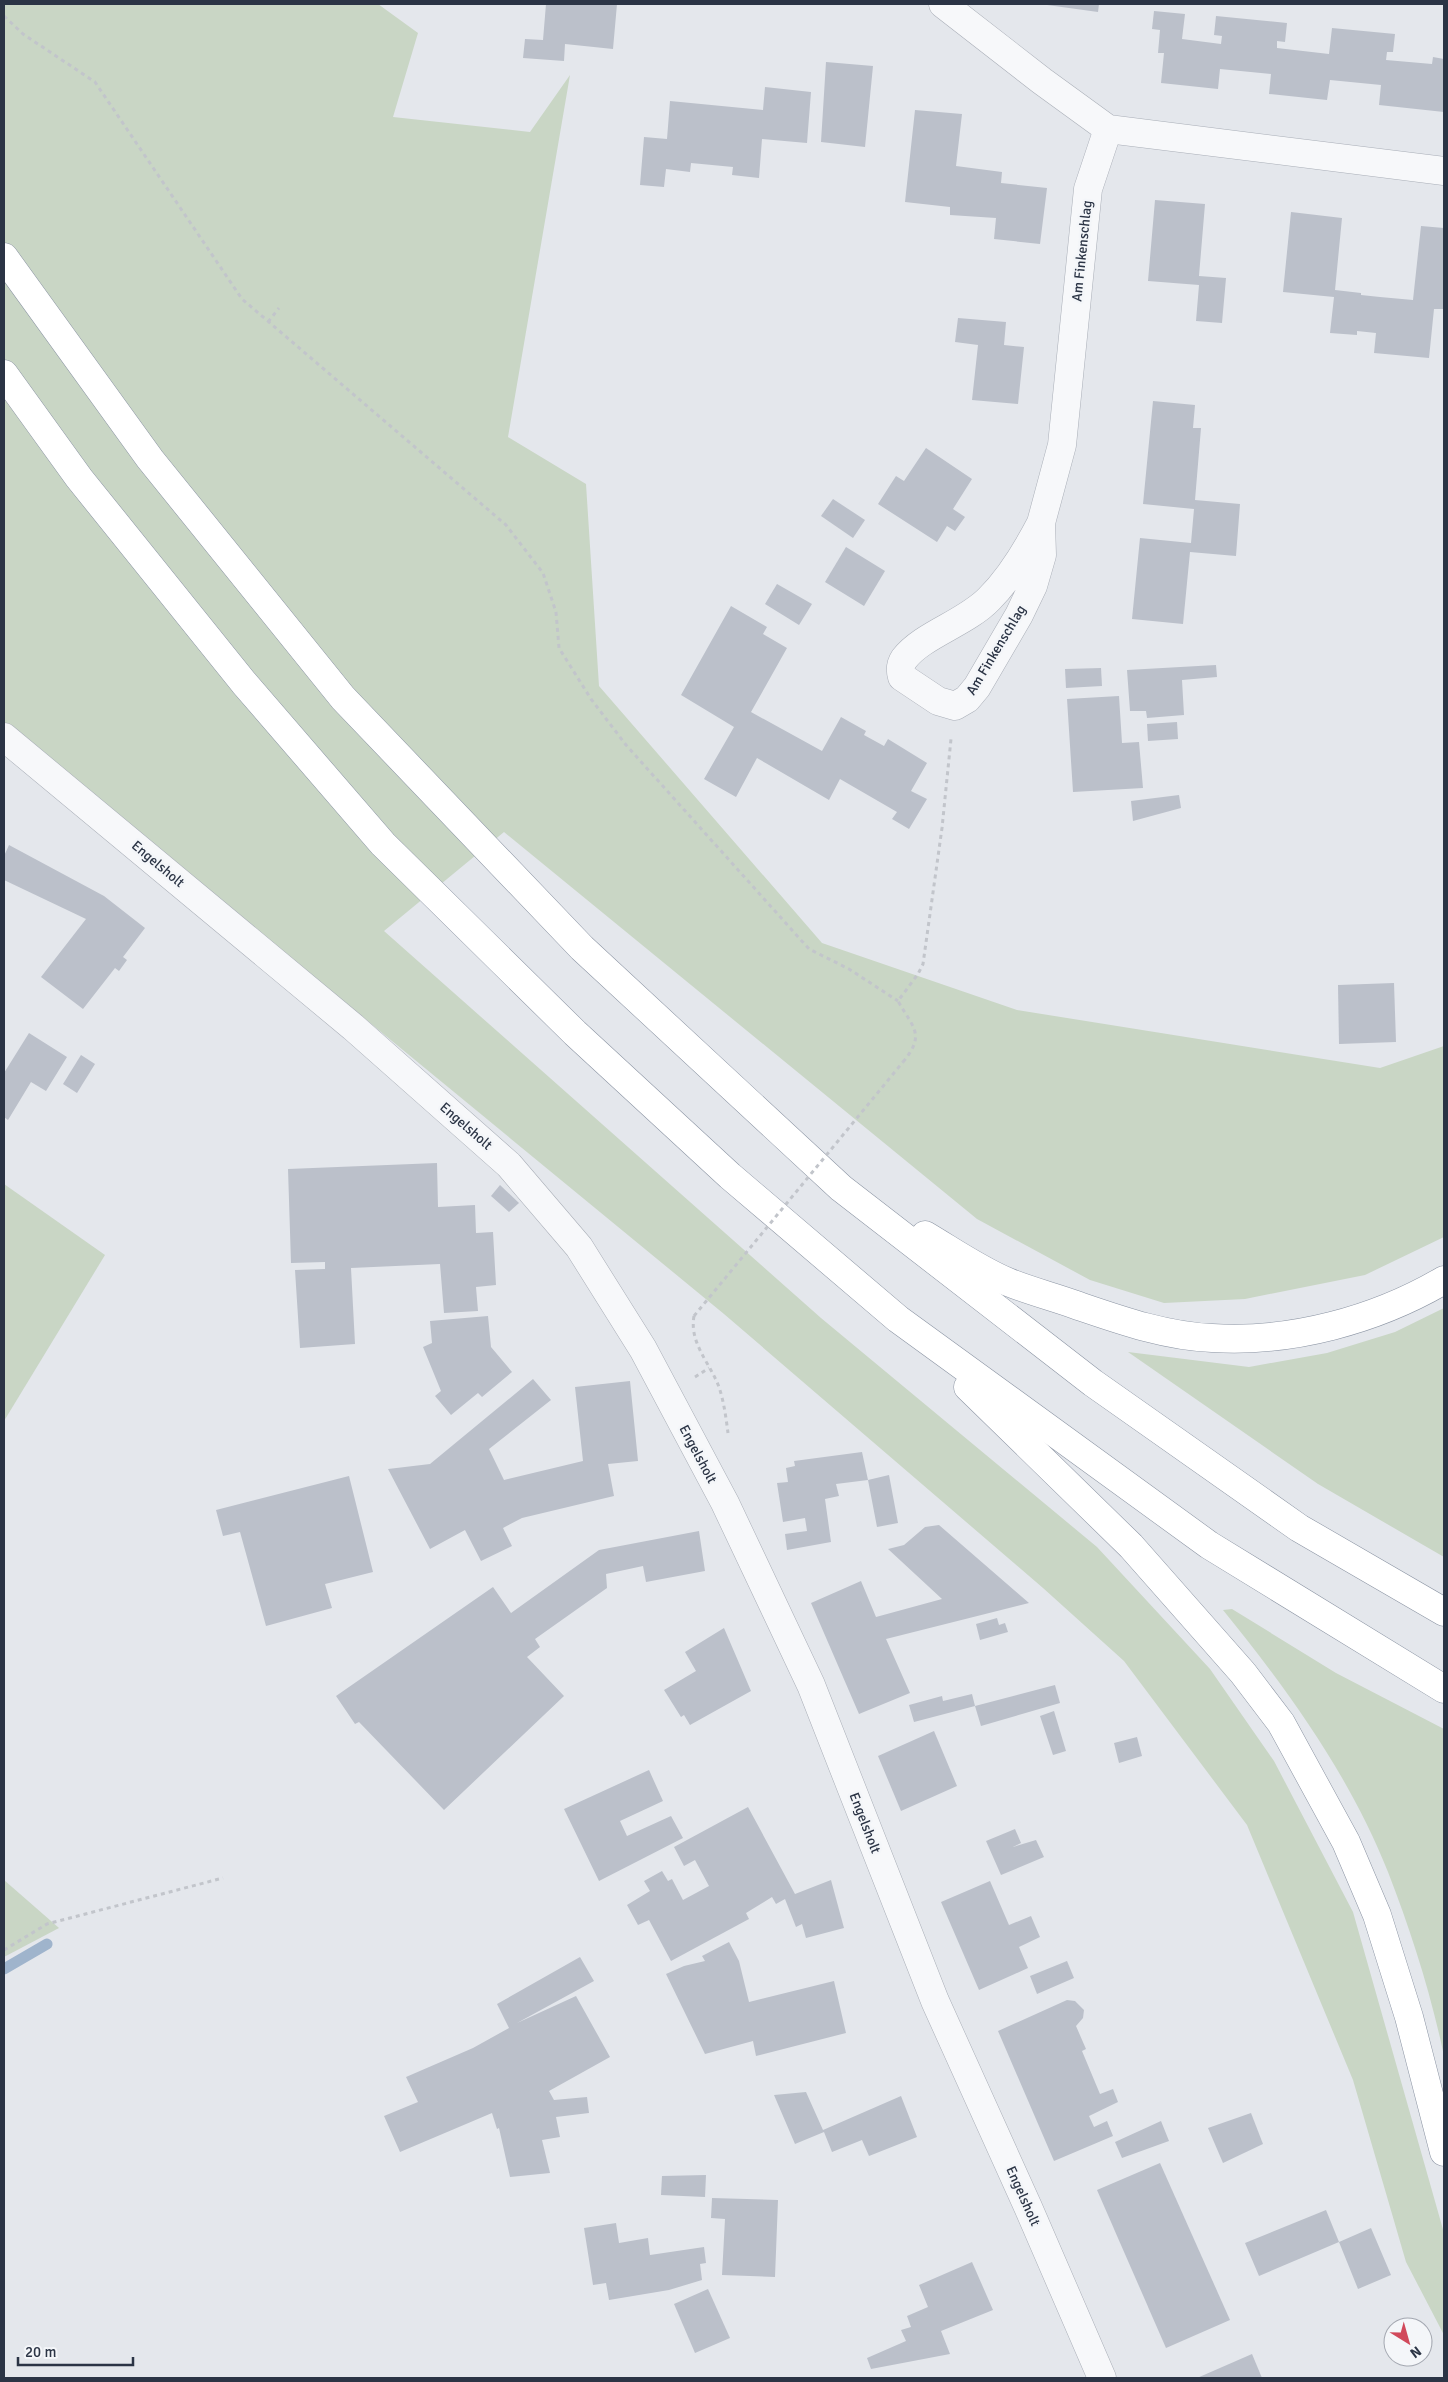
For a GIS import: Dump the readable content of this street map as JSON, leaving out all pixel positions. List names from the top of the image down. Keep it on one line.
{"streets":{"street":["Am Finkenschlag","Engelsholt"]},"scale_bar":"20 m","north":"bottom right"}
